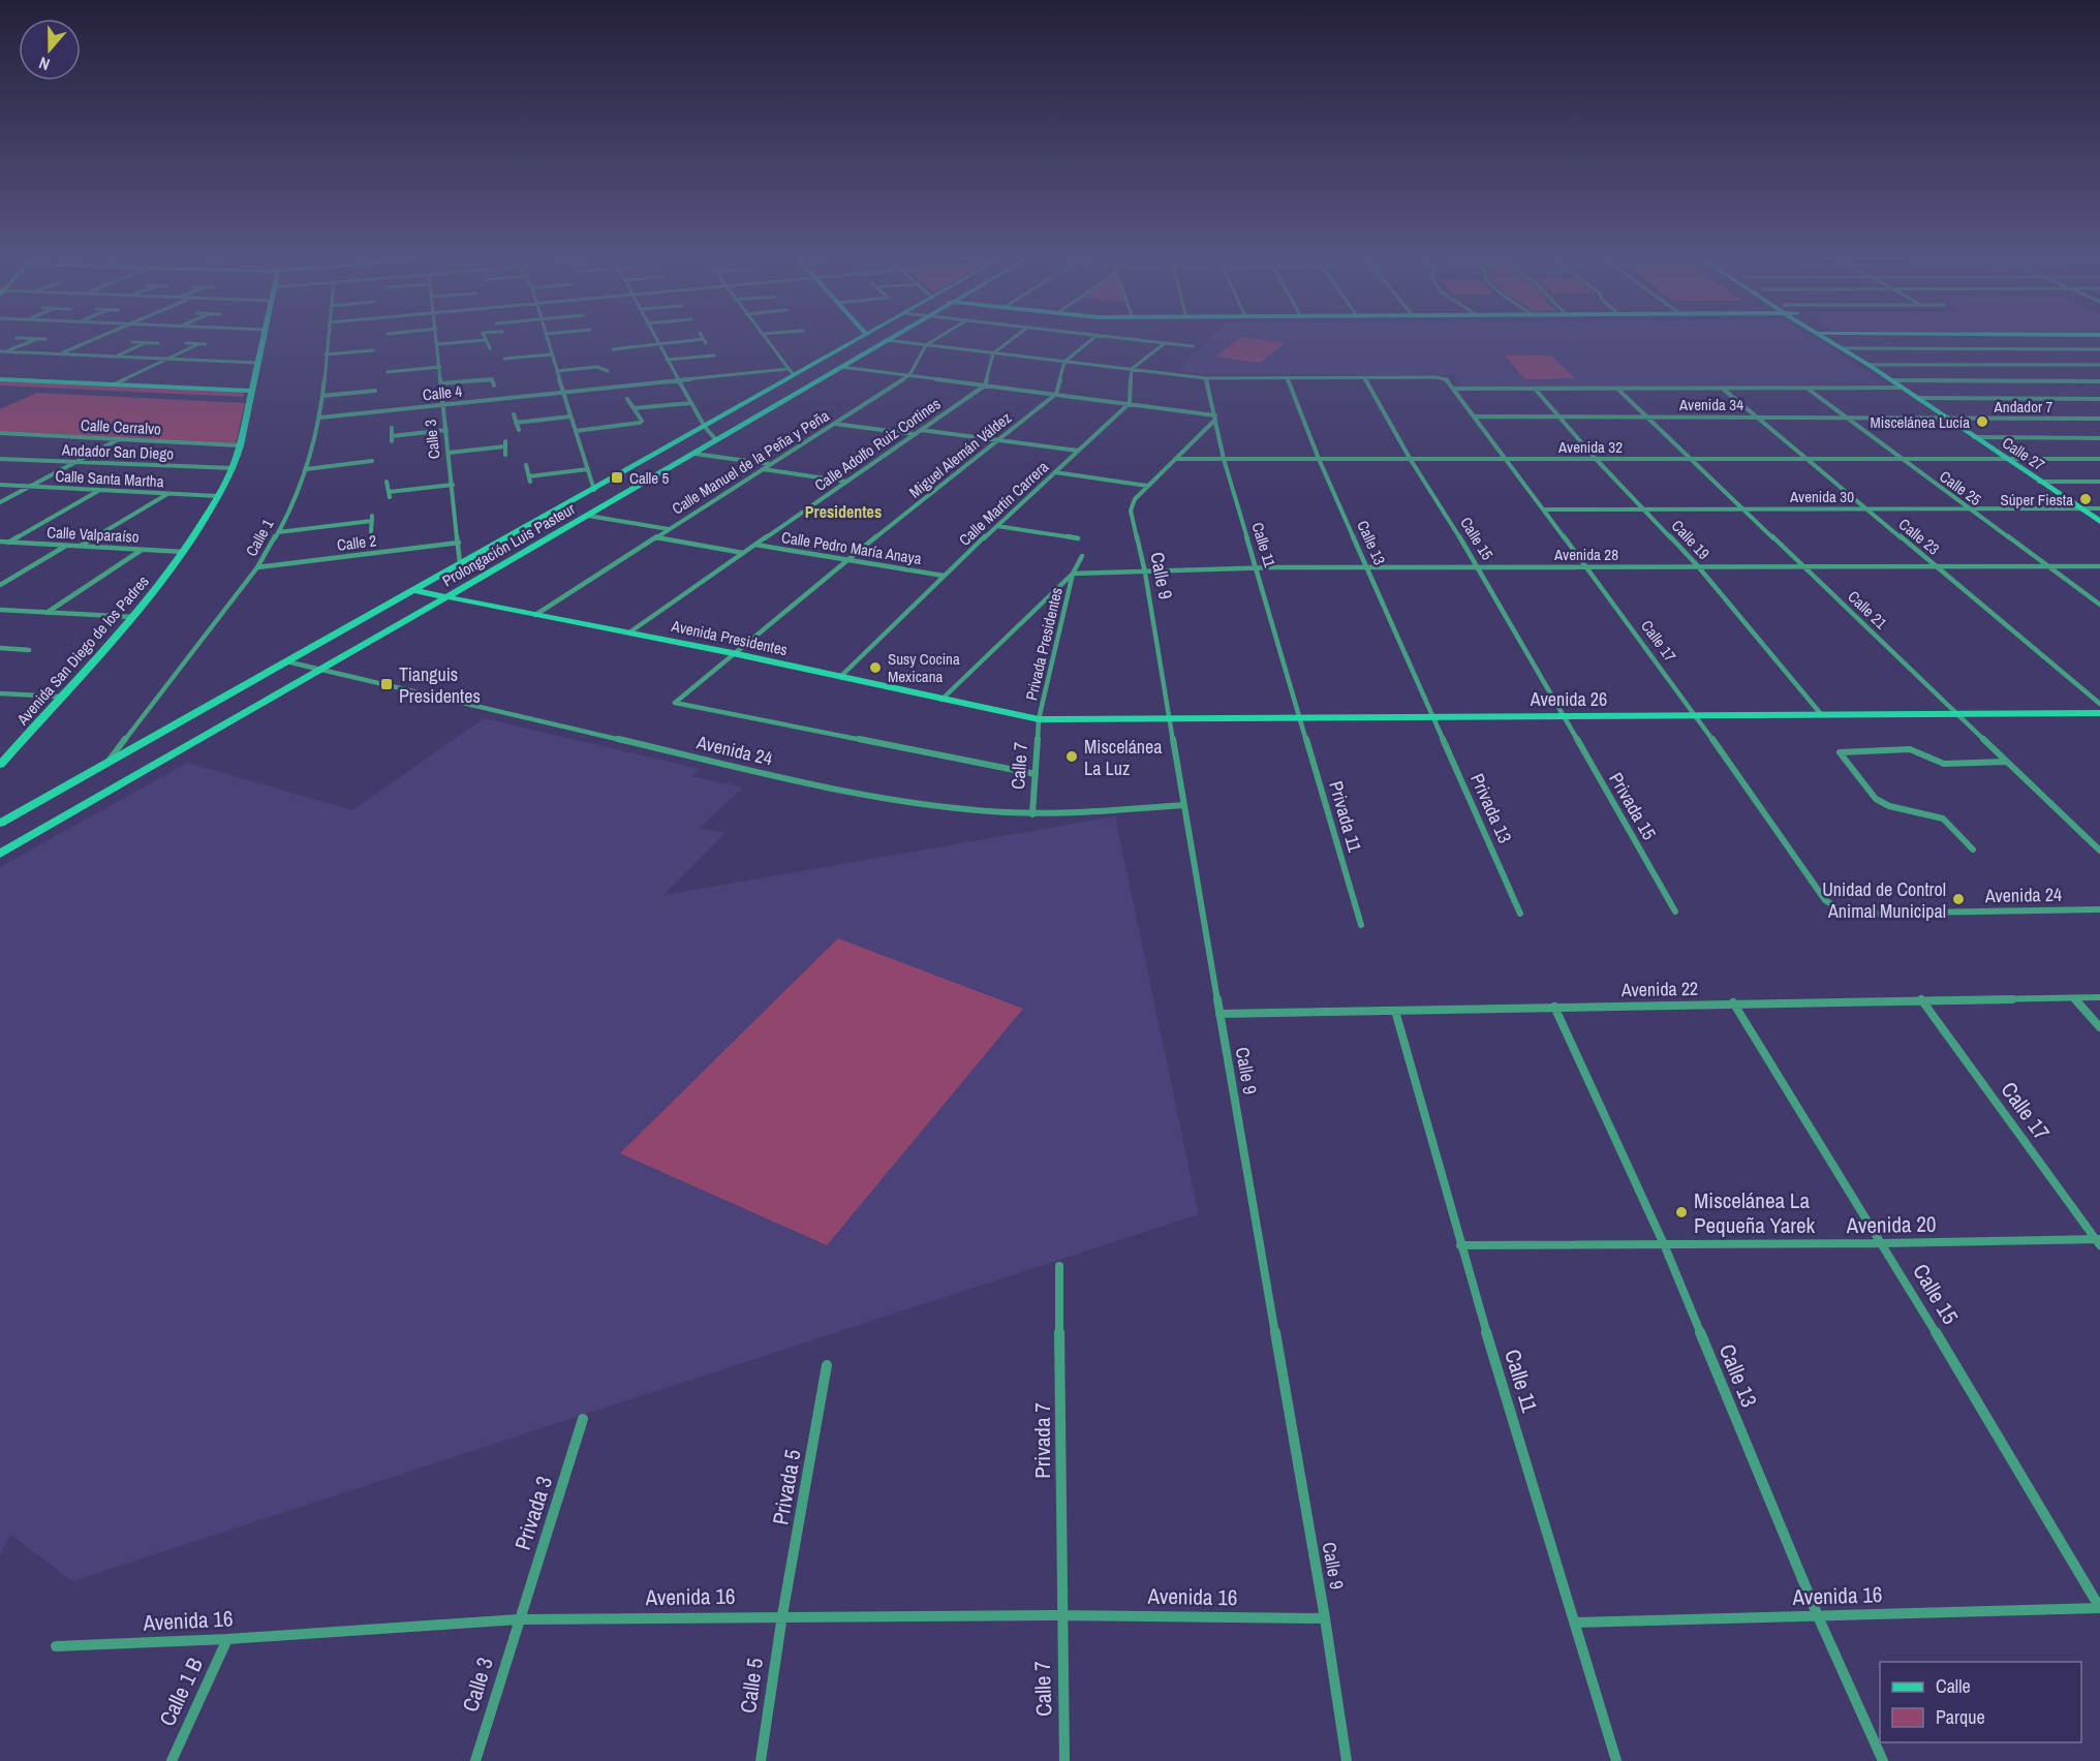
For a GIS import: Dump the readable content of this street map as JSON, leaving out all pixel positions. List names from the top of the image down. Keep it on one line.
{"streets":{"street":["Calle 4","Avenida 34","Andador 7","Calle Cerralvo","Calle 3","Calle Adolfo Ruiz Cortines","Avenida 32","Andador San Diego","Calle 27","Miguel Alemán Váldez","Calle Manuel de la Peña y Peña","Calle Santa Martha","Calle 25","Avenida 30","Calle Martín Carrera","Calle Valparaíso","Calle 23","Calle 1","Calle 15","Calle 19","Calle 2","Calle 13","Prolongación Luis Pasteur","Calle 11","Calle Pedro María Anaya","Avenida 28","Calle 9","Calle 21","Avenida Presidentes","Calle 17","Privada Presidentes","Avenida San Diego de los Padres","Avenida 26","Avenida 24","Calle 7","Privada 15","Privada 13","Privada 11","Avenida 22","Avenida 20","Privada 7","Privada 5","Privada 3","Avenida 16","Calle 5","Calle 1 B"]},"crossings":[["Calle 4","Calle 3"],["Calle 4","Calle 1"],["Calle 4","Prolongación Luis Pasteur"],["Avenida 34","Andador 7"],["Avenida 34","Calle 27"],["Avenida 34","Calle 25"],["Avenida 34","Calle 23"],["Avenida 34","Calle 19"],["Avenida 34","Calle 21"],["Avenida 34","Calle 17"],["Andador 7","Calle 27"],["Calle Cerralvo","Avenida San Diego de los Padres"],["Calle 3","Calle 2"],["Calle 3","Prolongación Luis Pasteur"],["Calle 3","Privada 3"],["Calle 3","Avenida 16"],["Calle Adolfo Ruiz Cortines","Calle Pedro María Anaya"],["Calle Adolfo Ruiz Cortines","Avenida Presidentes"],["Avenida 32","Calle 27"],["Avenida 32","Calle 25"],["Avenida 32","Calle 23"],["Avenida 32","Calle 15"],["Avenida 32","Calle 19"],["Avenida 32","Calle 13"],["Avenida 32","Calle 11"],["Avenida 32","Calle 9"],["Avenida 32","Calle 21"],["Avenida 32","Calle 17"],["Andador San Diego","Avenida San Diego de los Padres"],["Calle 27","Avenida 30"],["Miguel Alemán Váldez","Calle Pedro María Anaya"],["Miguel Alemán Váldez","Avenida Presidentes"],["Miguel Alemán Váldez","Calle 7"],["Calle Manuel de la Peña y Peña","Avenida Presidentes"],["Calle Santa Martha","Avenida San Diego de los Padres"],["Calle 25","Avenida 30"],["Calle 25","Avenida 28"],["Avenida 30","Calle 23"],["Avenida 30","Calle 19"],["Avenida 30","Calle 21"],["Avenida 30","Calle 17"],["Calle Martín Carrera","Calle Pedro María Anaya"],["Calle Martín Carrera","Avenida Presidentes"],["Calle Valparaíso","Avenida San Diego de los Padres"],["Calle 23","Avenida 28"],["Calle 1","Calle 2"],["Calle 1","Prolongación Luis Pasteur"],["Calle 15","Avenida 28"],["Calle 15","Avenida 26"],["Calle 15","Privada 15"],["Calle 15","Avenida 22"],["Calle 15","Avenida 20"],["Calle 15","Avenida 16"],["Calle 19","Avenida 28"],["Calle 19","Avenida 26"],["Calle 13","Avenida 28"],["Calle 13","Avenida 26"],["Calle 13","Privada 13"],["Calle 13","Avenida 22"],["Calle 13","Avenida 20"],["Calle 13","Avenida 16"],["Prolongación Luis Pasteur","Avenida Presidentes"],["Prolongación Luis Pasteur","Avenida 24"],["Calle 11","Avenida 28"],["Calle 11","Calle 9"],["Calle 11","Avenida 26"],["Calle 11","Privada 11"],["Calle 11","Avenida 22"],["Calle 11","Avenida 20"],["Calle 11","Avenida 16"],["Avenida 28","Calle 9"],["Avenida 28","Calle 21"],["Avenida 28","Calle 17"],["Avenida 28","Privada Presidentes"],["Calle 9","Avenida 26"],["Calle 9","Avenida 24"],["Calle 9","Avenida 22"],["Calle 9","Avenida 16"],["Calle 21","Avenida 26"],["Avenida Presidentes","Privada Presidentes"],["Avenida Presidentes","Avenida 26"],["Avenida Presidentes","Calle 7"],["Calle 17","Avenida 26"],["Calle 17","Avenida 24"],["Calle 17","Avenida 22"],["Calle 17","Avenida 20"],["Privada Presidentes","Avenida 26"],["Privada Presidentes","Calle 7"],["Avenida 26","Calle 7"],["Avenida 26","Privada 15"],["Avenida 26","Privada 13"],["Avenida 26","Privada 11"],["Avenida 24","Calle 7"],["Calle 7","Privada 7"],["Calle 7","Avenida 16"],["Privada 7","Avenida 16"],["Privada 5","Avenida 16"],["Privada 5","Calle 5"],["Privada 3","Avenida 16"],["Avenida 16","Calle 5"],["Avenida 16","Calle 1 B"]],"districts":["Presidentes"],"places":{"other":["Miscelánea Lucía","Súper Fiesta","Susy Cocina Mexicana","Miscelánea La Luz","Unidad de Control Animal Municipal","Miscelánea La Pequeña Yarek"],"transit":["Calle 5","Tianguis Presidentes"]},"legend":["Calle","Parque"],"north":"bottom"}
